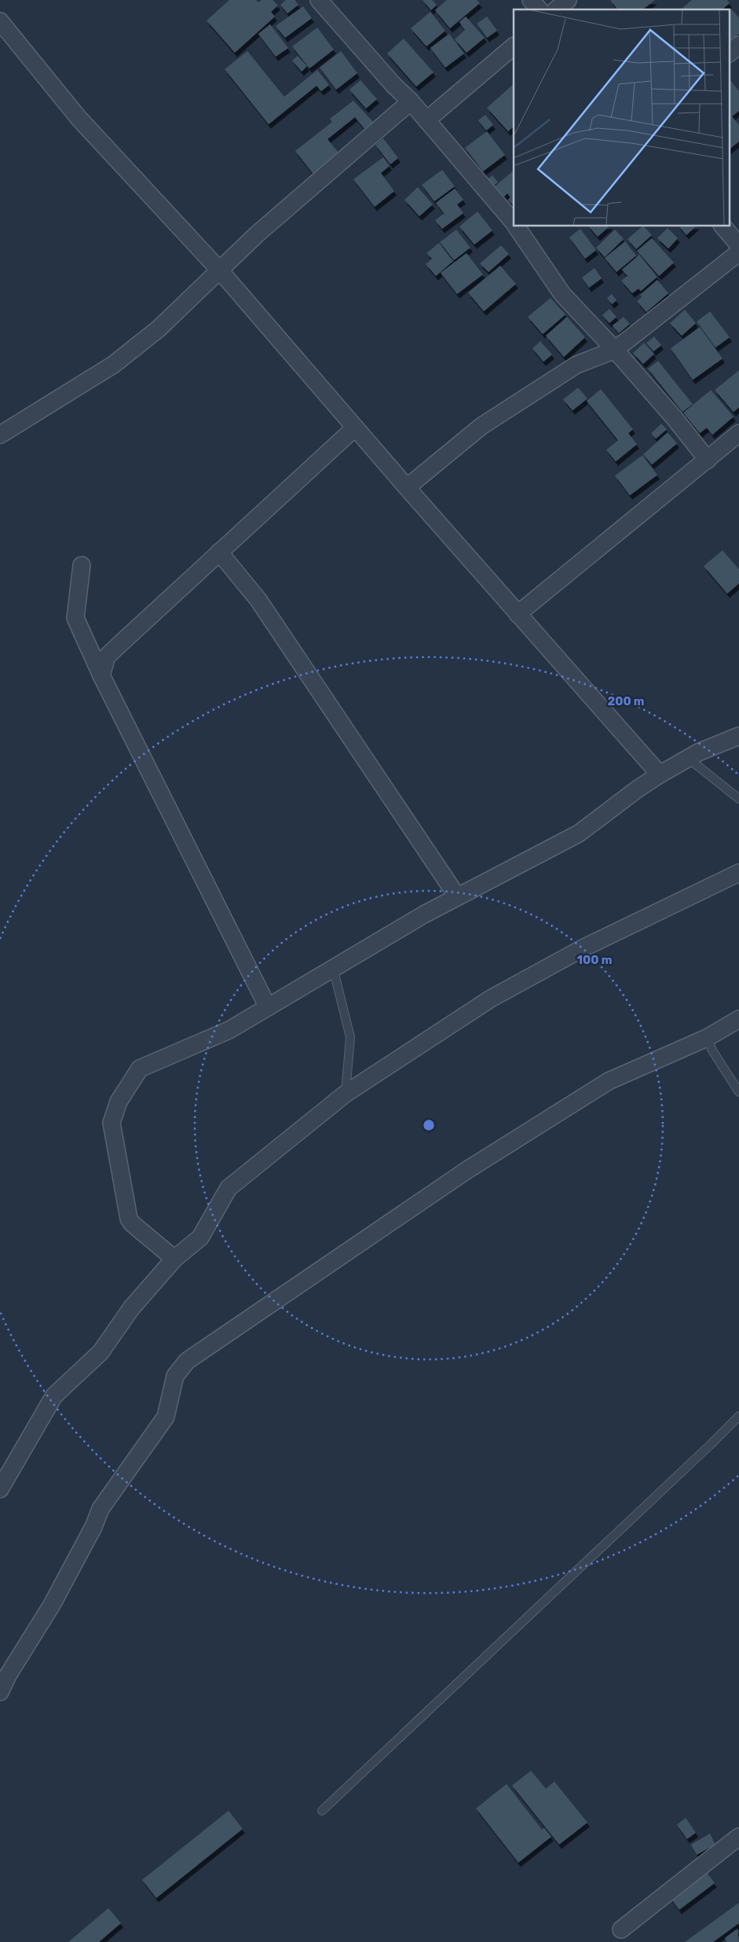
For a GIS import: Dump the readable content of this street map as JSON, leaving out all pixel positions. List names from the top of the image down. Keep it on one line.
{"rings":["200 m","100 m"]}
